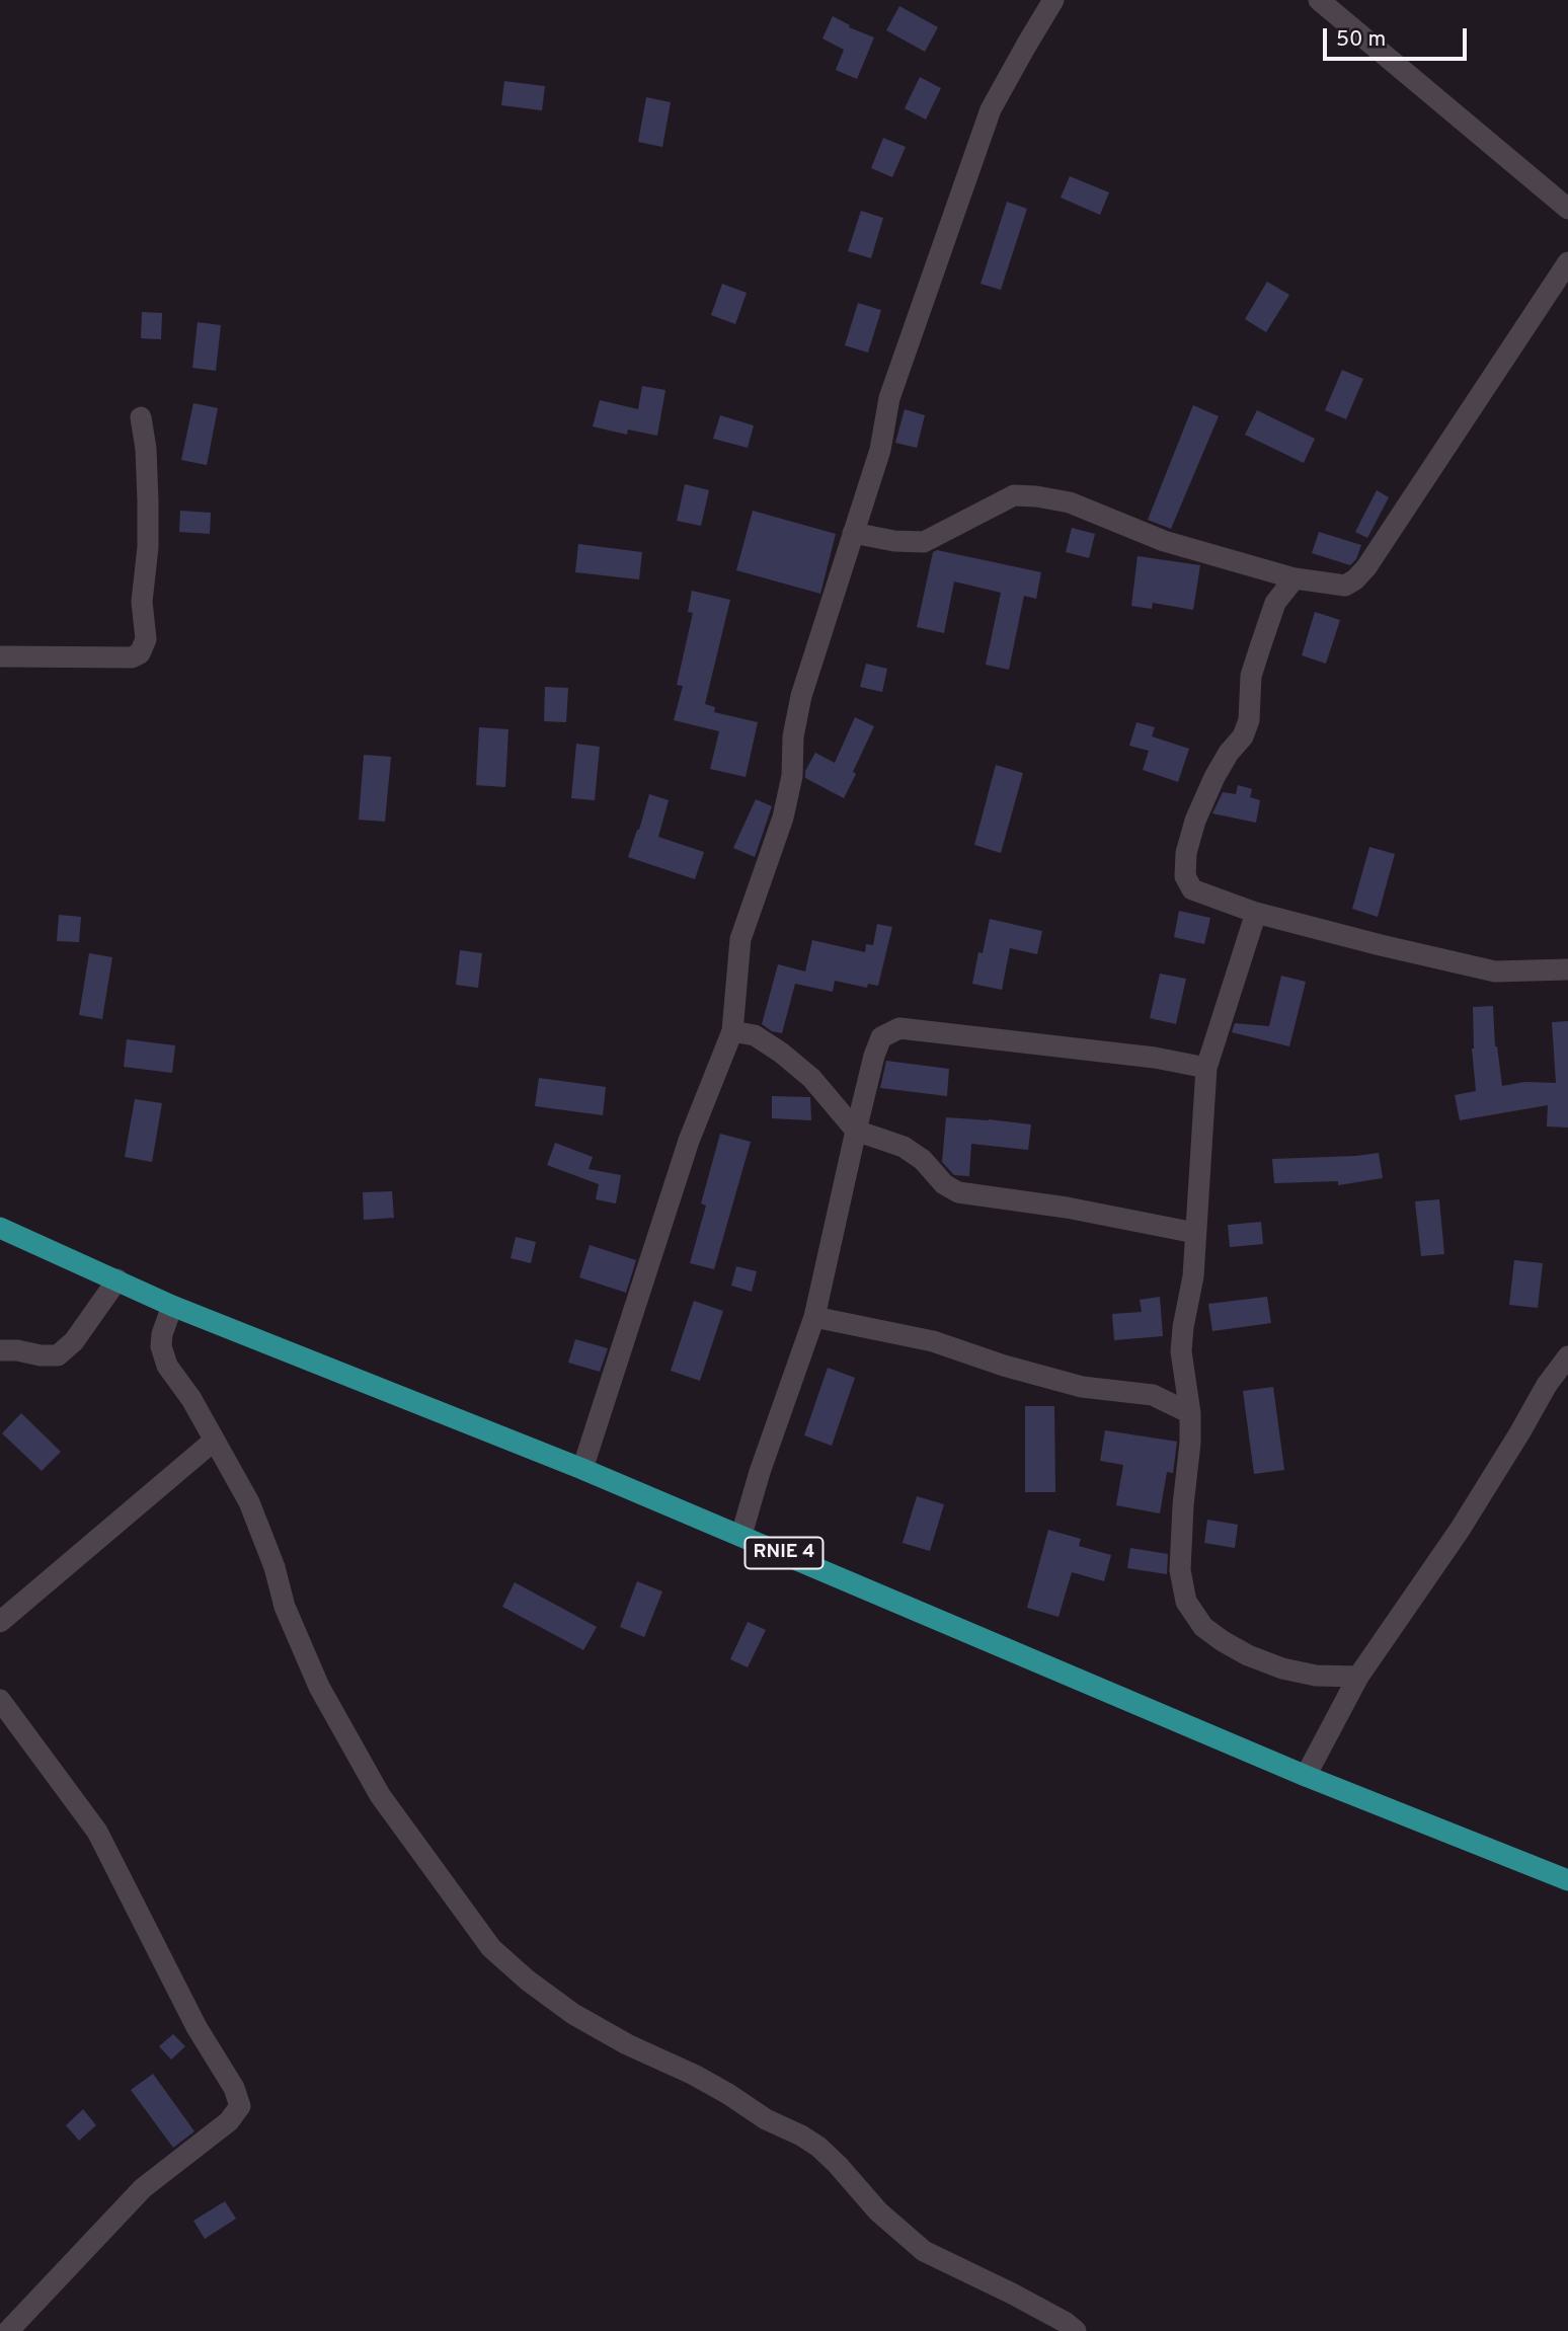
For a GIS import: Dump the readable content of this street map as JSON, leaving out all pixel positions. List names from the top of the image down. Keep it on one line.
{"streets":{"main road":["RNIE 4"]},"scale_bar":"50 m"}
